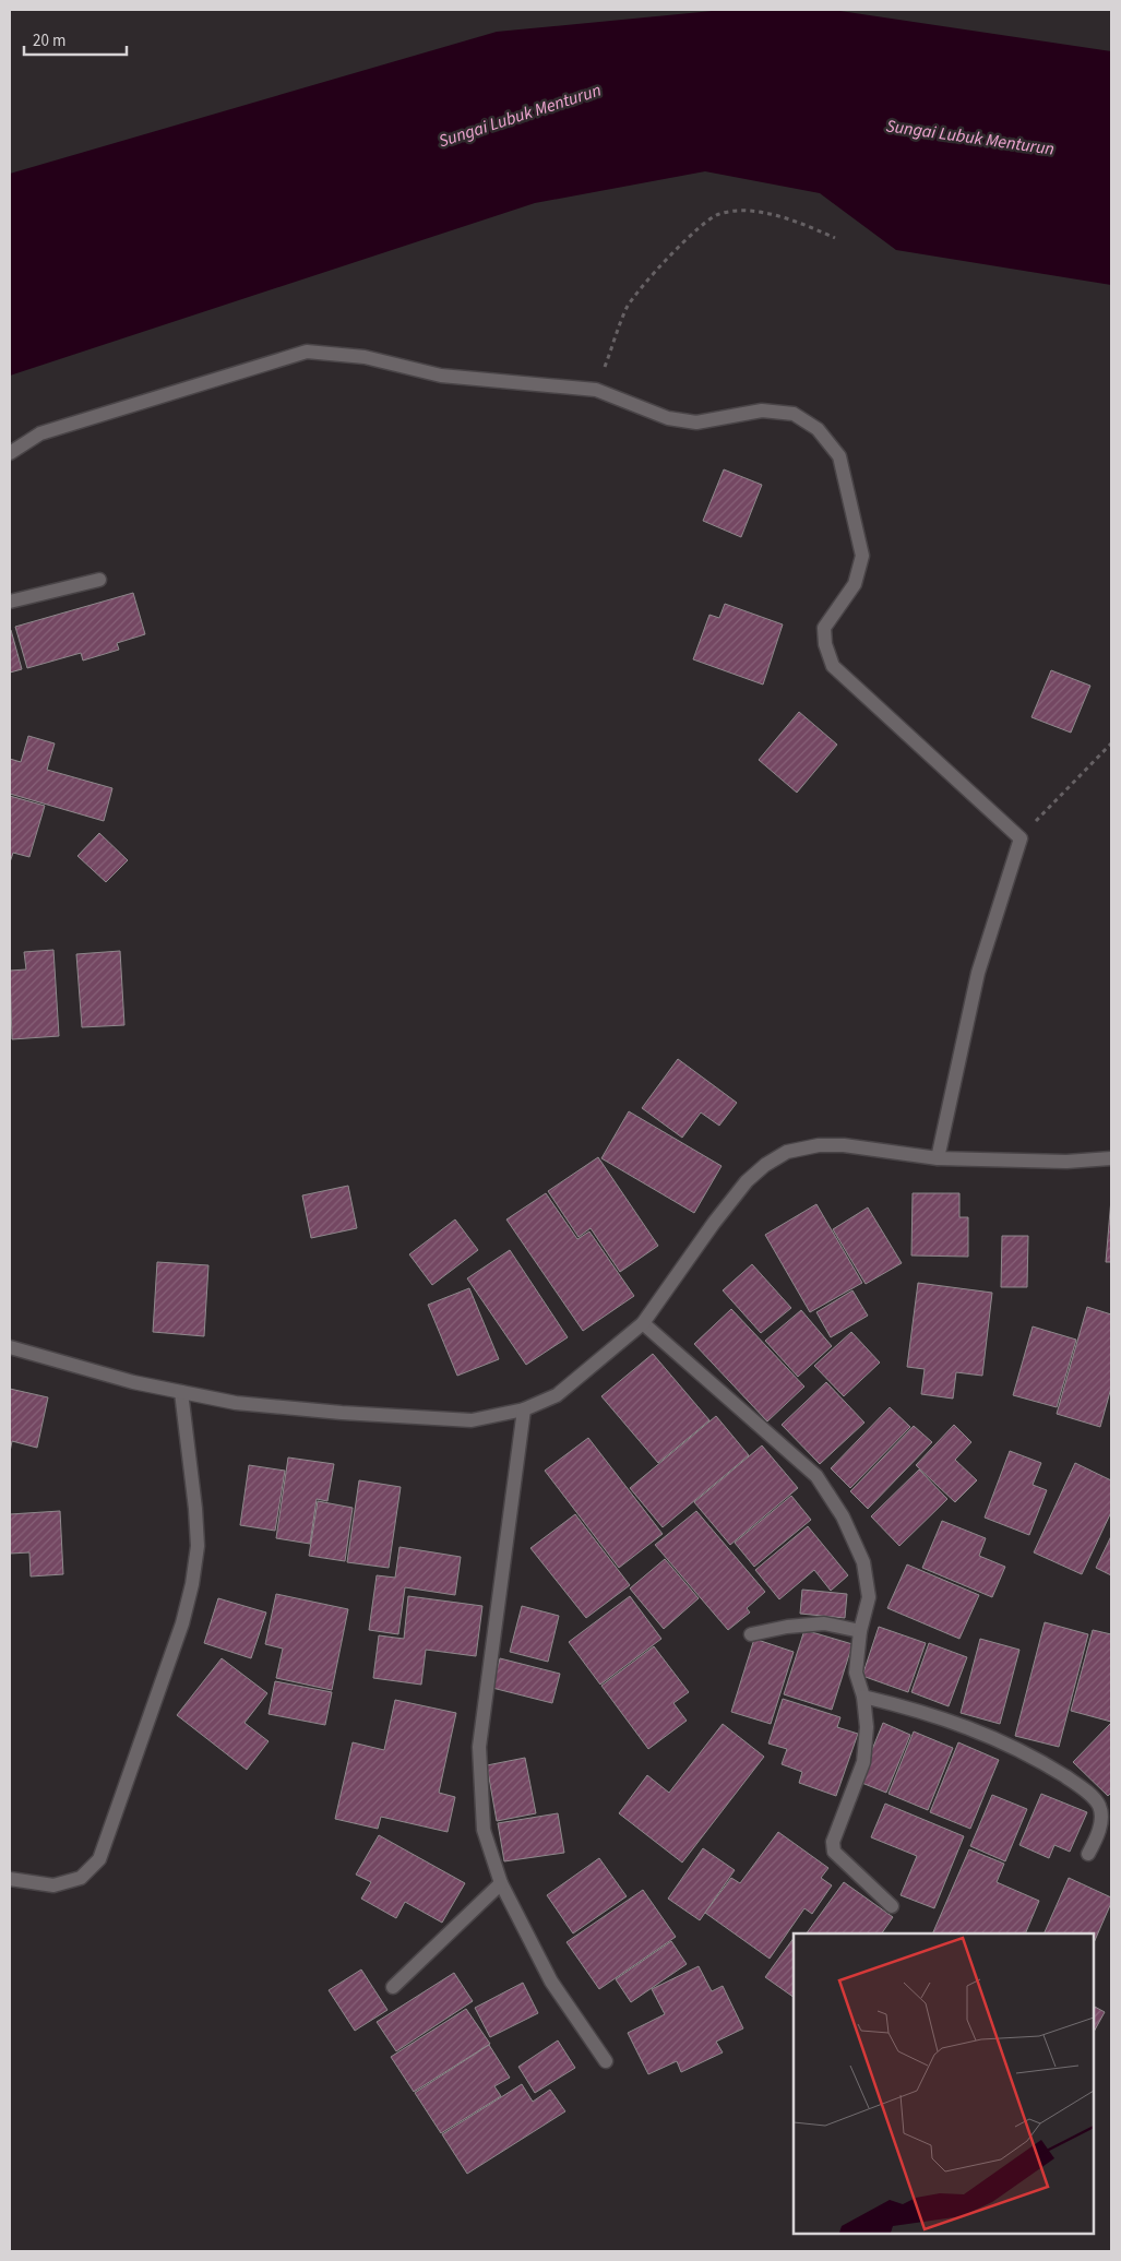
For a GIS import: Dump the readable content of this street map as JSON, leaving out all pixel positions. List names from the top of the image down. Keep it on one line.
{"water":["Sungai Lubuk Menturun"],"scale_bar":"20 m"}
